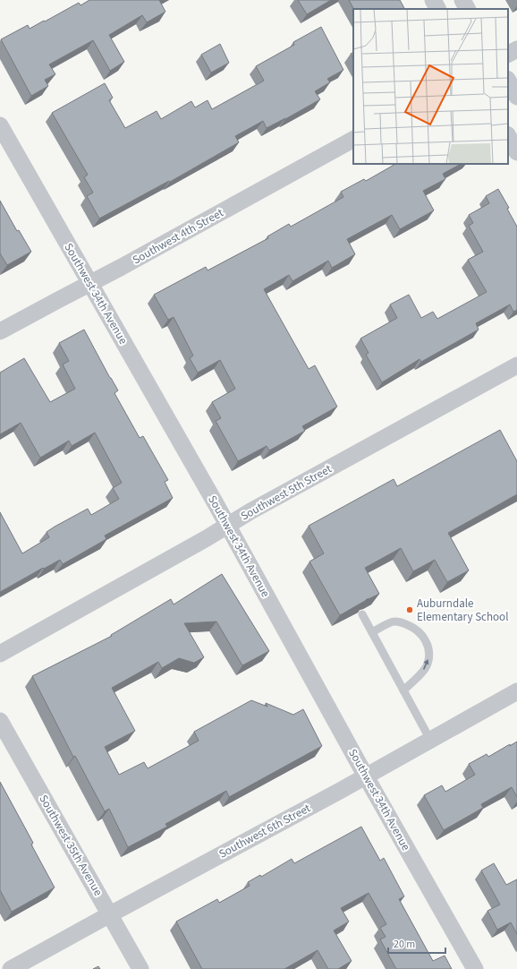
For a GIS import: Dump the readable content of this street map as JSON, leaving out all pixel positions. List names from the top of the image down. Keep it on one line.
{"streets":{"street":["Southwest 4th Street","Southwest 34th Avenue","Southwest 5th Street","Southwest 6th Street","Southwest 35th Avenue"]},"crossings":[["Southwest 4th Street","Southwest 34th Avenue"],["Southwest 34th Avenue","Southwest 5th Street"],["Southwest 34th Avenue","Southwest 6th Street"],["Southwest 6th Street","Southwest 35th Avenue"]],"places":["Auburndale Elementary School"],"scale_bar":"20 m"}
